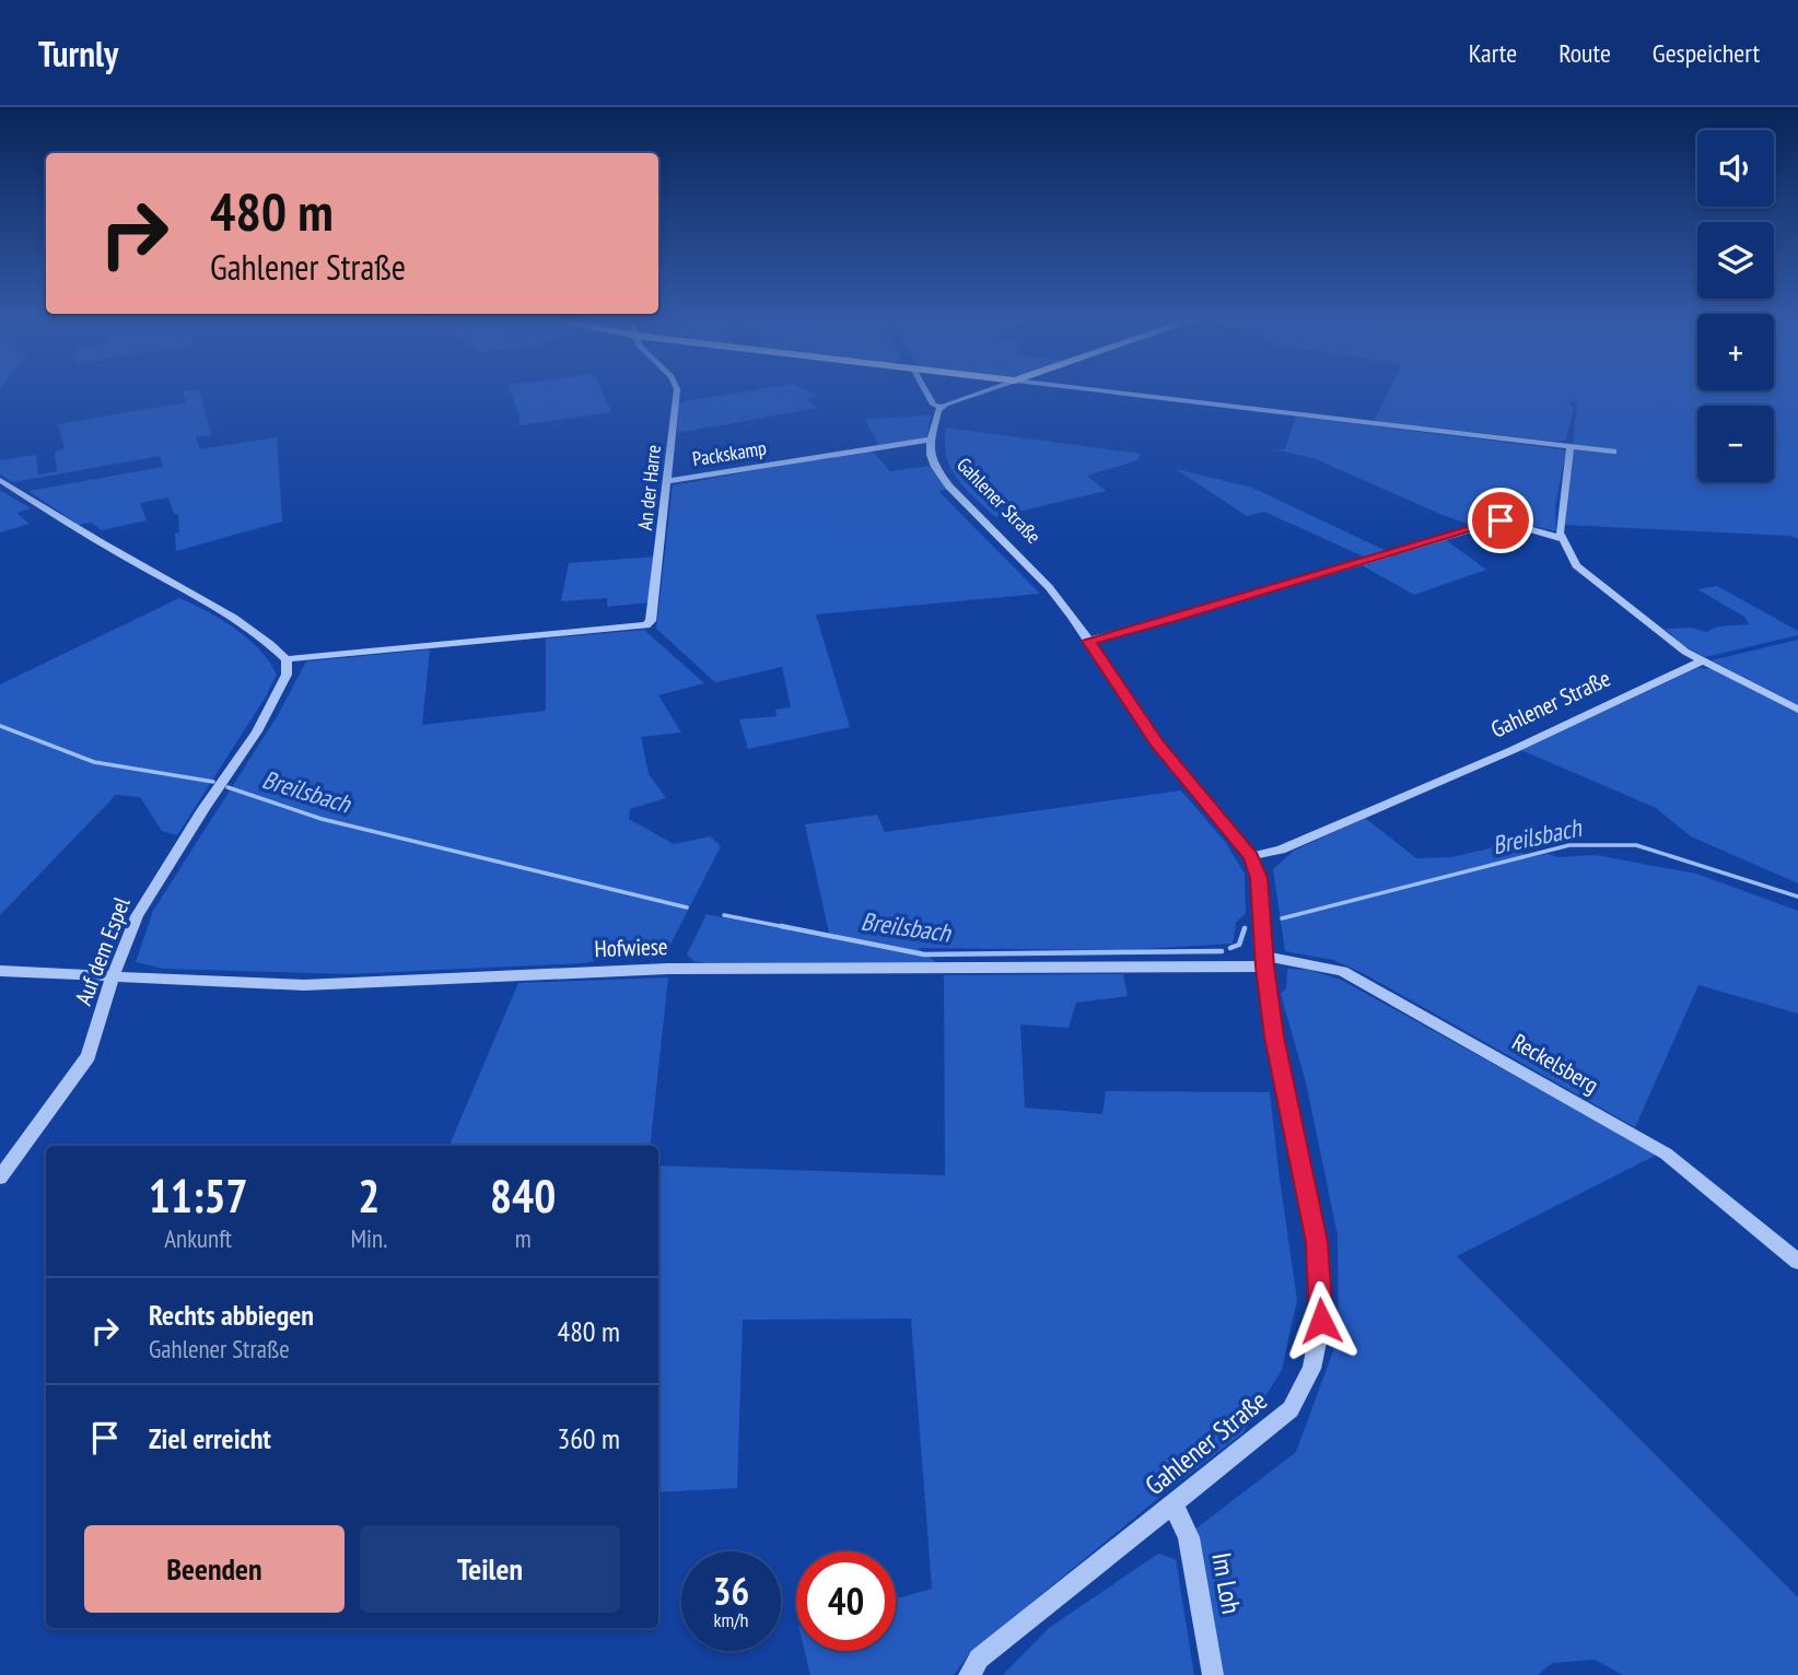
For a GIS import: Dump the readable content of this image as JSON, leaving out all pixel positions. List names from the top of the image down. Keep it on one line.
{"streets":{"street":["Packskamp","An der Harre","Gahlener Straße","Hofwiese","Auf dem Espel","Reckelsberg","Im Loh"]},"crossings":[["Packskamp","An der Harre"],["Packskamp","Gahlener Straße"],["An der Harre","Auf dem Espel"],["Gahlener Straße","Hofwiese"],["Gahlener Straße","Reckelsberg"],["Gahlener Straße","Im Loh"],["Hofwiese","Auf dem Espel"],["Hofwiese","Reckelsberg"]],"water":["Breilsbach"],"page":{"header":"Turnly","nav":["Karte","Route","Gespeichert"],"map_buttons":["+","−"],"turn":["480 m","Gahlener Straße"],"eta":["11:57","Ankunft","2","Min.","840","m"],"list":[{"name":"Rechts abbiegen","note":"Gahlener Straße","value":"480 m"},{"name":"Ziel erreicht","value":"360 m"}],"buttons":["Beenden","Teilen"],"speed":"36 km/h","limit":"40"}}
